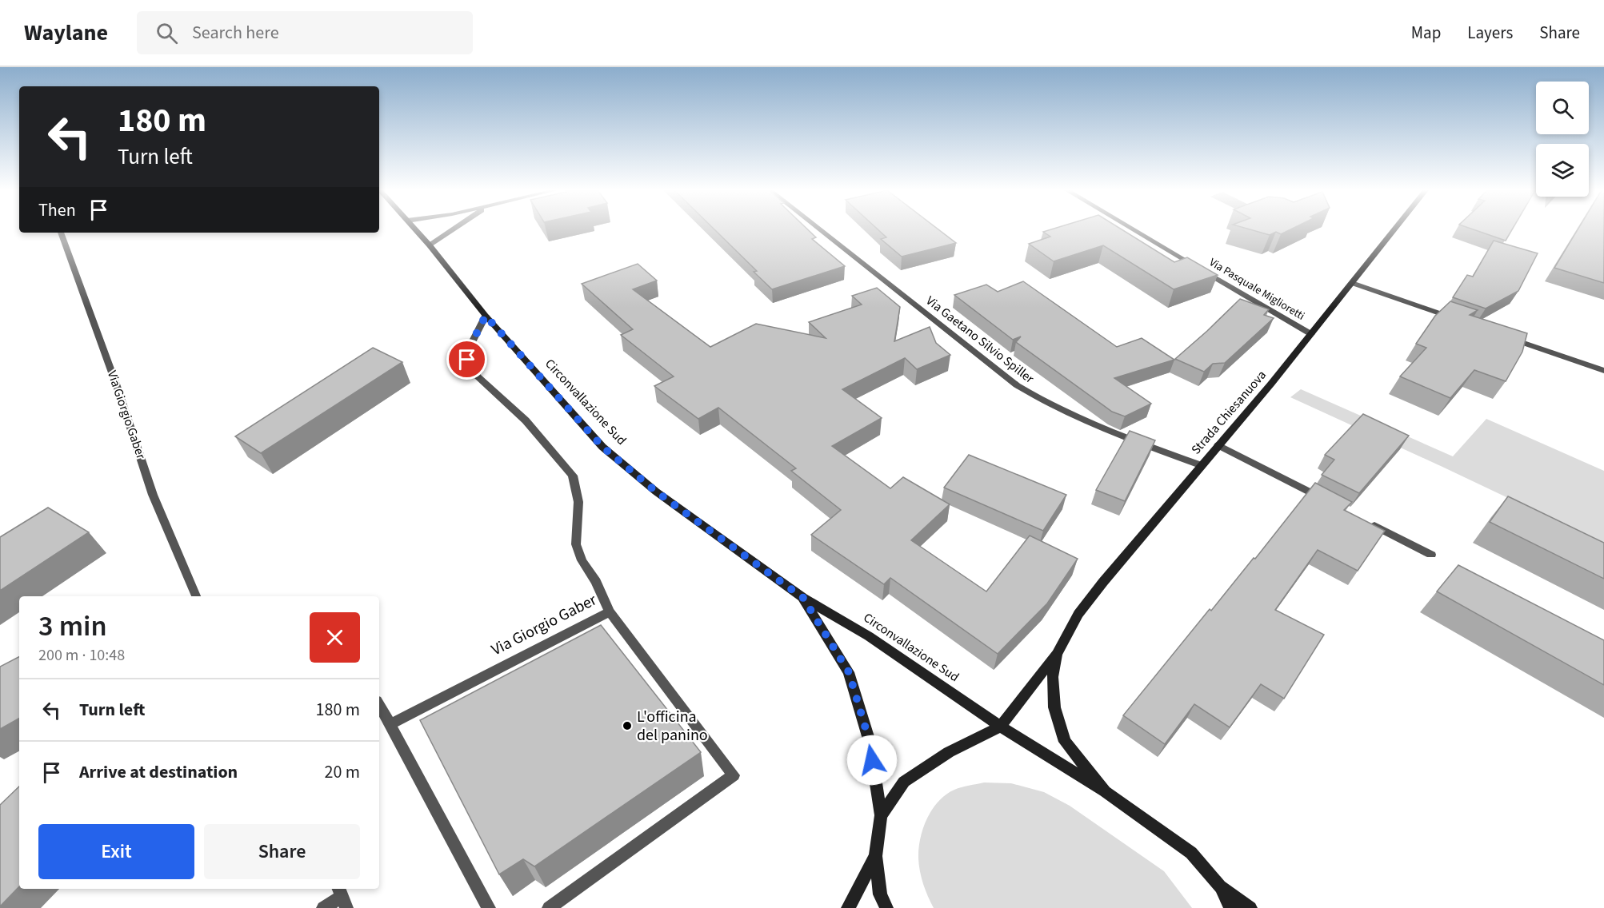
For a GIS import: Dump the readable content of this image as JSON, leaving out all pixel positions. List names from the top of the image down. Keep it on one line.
{"streets":{"main road":["Circonvallazione Sud","Strada Chiesanuova"],"street":["Via Pasquale Miglioretti","Via Gaetano Silvio Spiller","Via Giorgio Gaber"]},"crossings":[["Via Pasquale Miglioretti","Strada Chiesanuova"],["Via Gaetano Silvio Spiller","Strada Chiesanuova"],["Circonvallazione Sud","Strada Chiesanuova"]],"places":["L'officina del panino"],"page":{"header":"Waylane","search":"Search here","nav":["Map","Layers","Share"],"turn":["180 m","Turn left"],"then":"Then","heading":["3 min","200 m · 10:48"],"list":[{"name":"Turn left","value":"180 m"},{"name":"Arrive at destination","value":"20 m"}],"buttons":["Exit","Share"]}}
